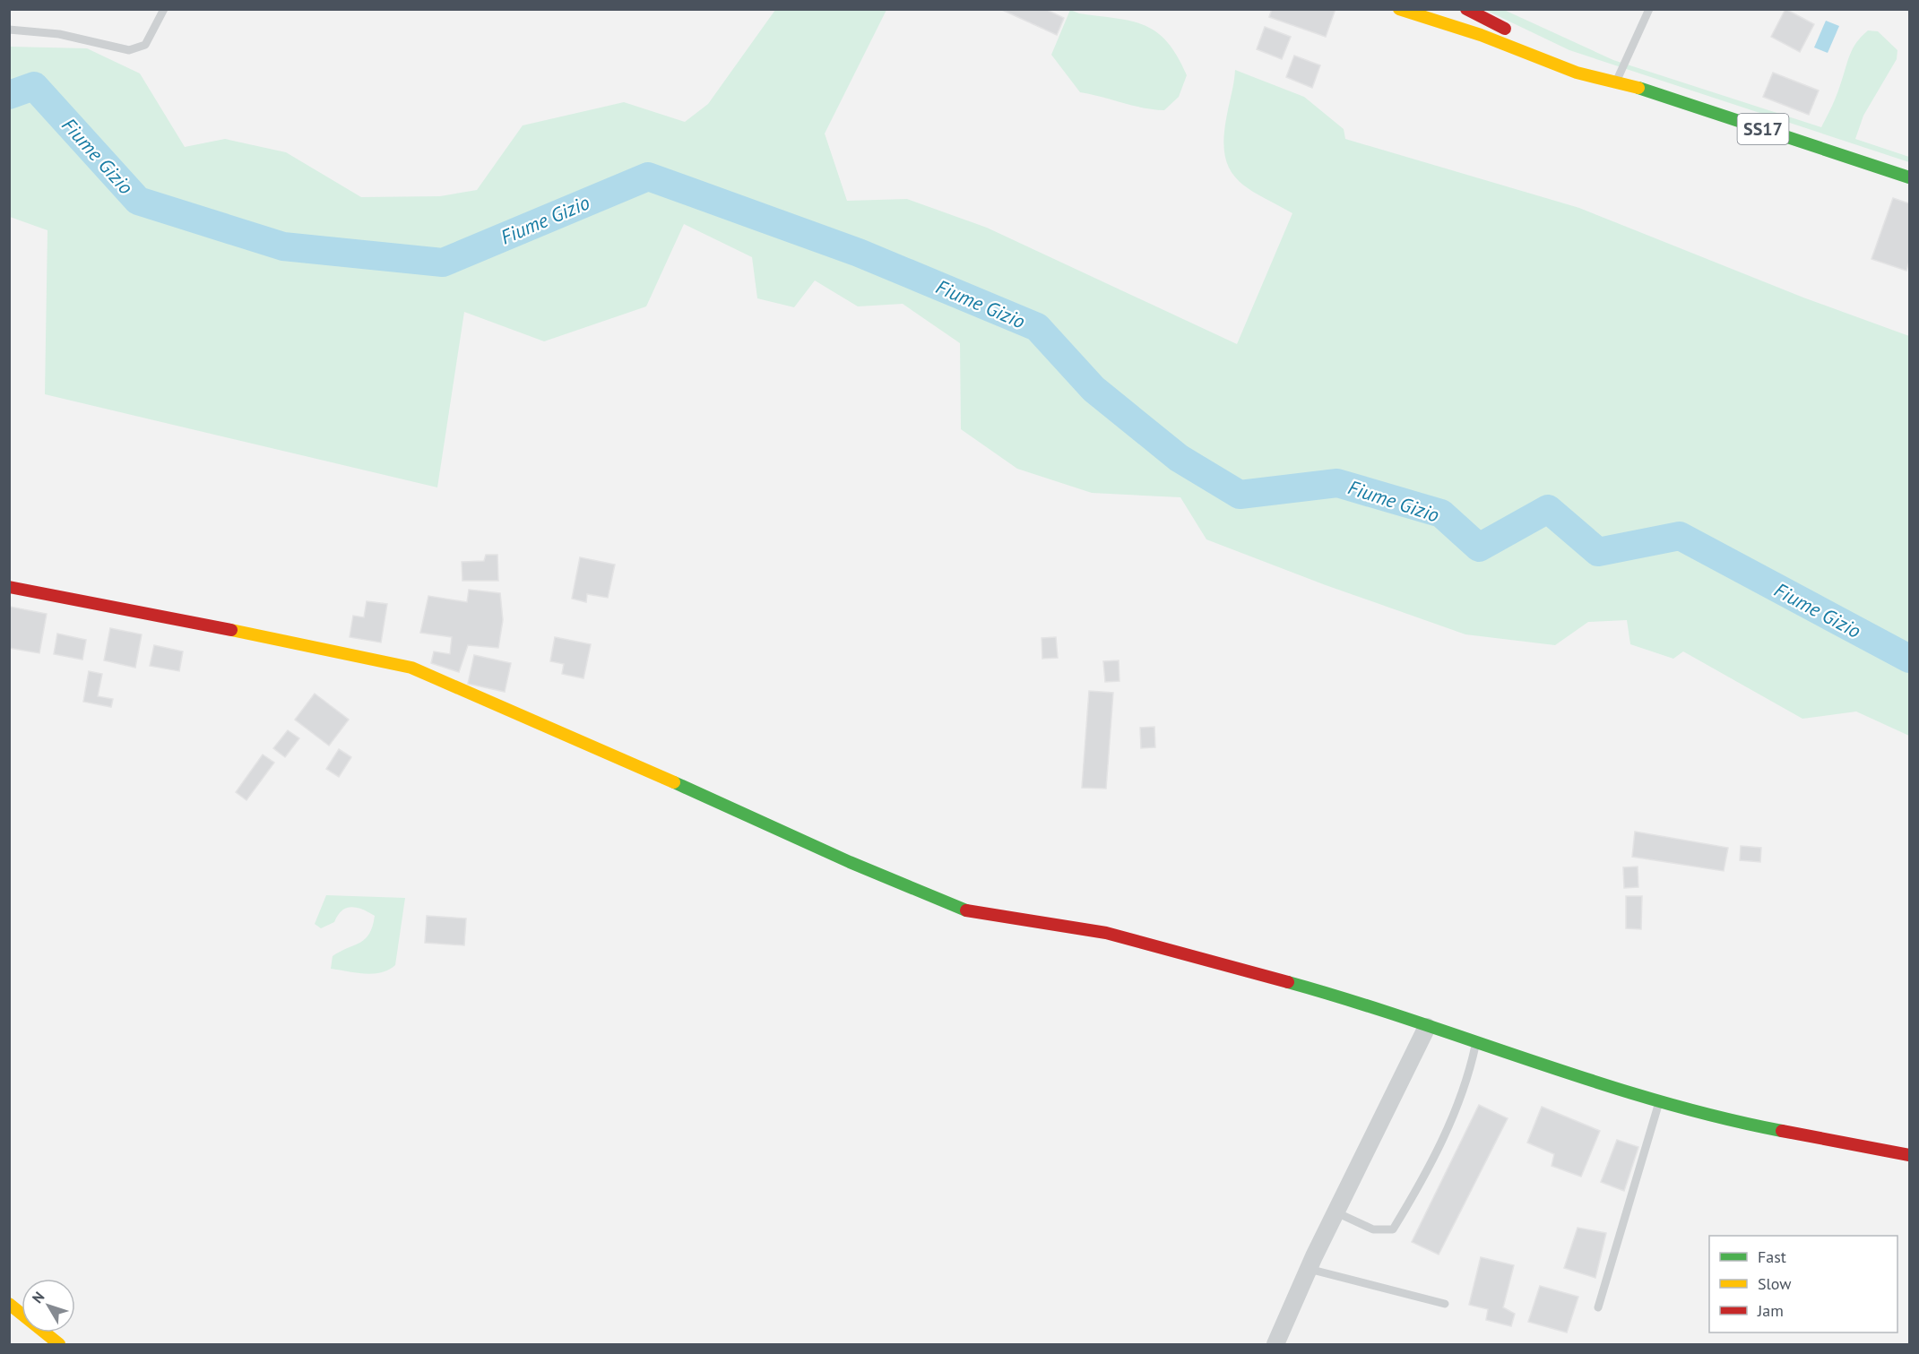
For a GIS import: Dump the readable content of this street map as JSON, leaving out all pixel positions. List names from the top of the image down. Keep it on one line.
{"streets":{"street":["SS17"]},"water":["Fiume Gizio"],"legend":["Fast","Slow","Jam"],"north":"top left"}
